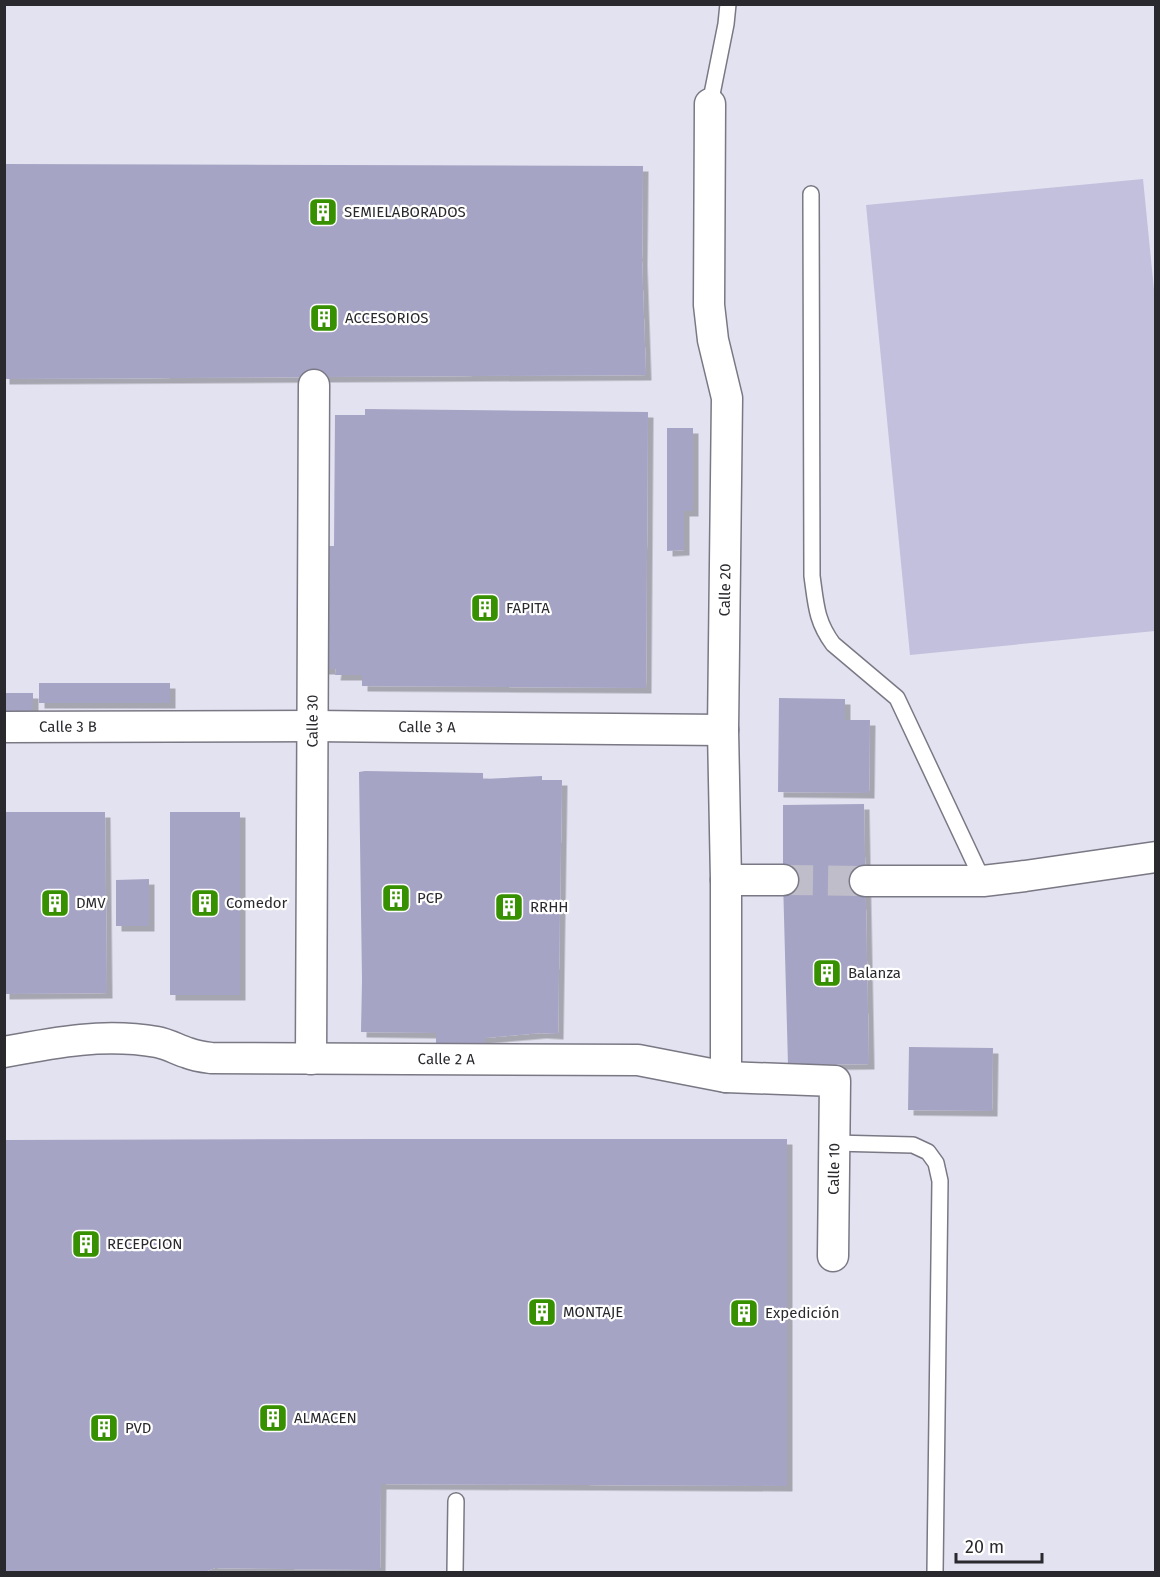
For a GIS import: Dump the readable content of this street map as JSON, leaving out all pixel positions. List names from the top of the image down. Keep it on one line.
{"streets":{"street":["Calle 20","Calle 30","Calle 3 B","Calle 3 A","Calle 2 A","Calle 10"]},"crossings":[["Calle 20","Calle 3 A"],["Calle 20","Calle 2 A"],["Calle 30","Calle 3 A"],["Calle 30","Calle 2 A"],["Calle 3 B","Calle 3 A"],["Calle 2 A","Calle 10"]],"places":{"building":["SEMIELABORADOS","ACCESORIOS","FAPITA","PCP","DMV","Comedor","RRHH","Balanza","RECEPCION","MONTAJE","Expedición","ALMACEN","PVD"]},"scale_bar":"20 m"}
